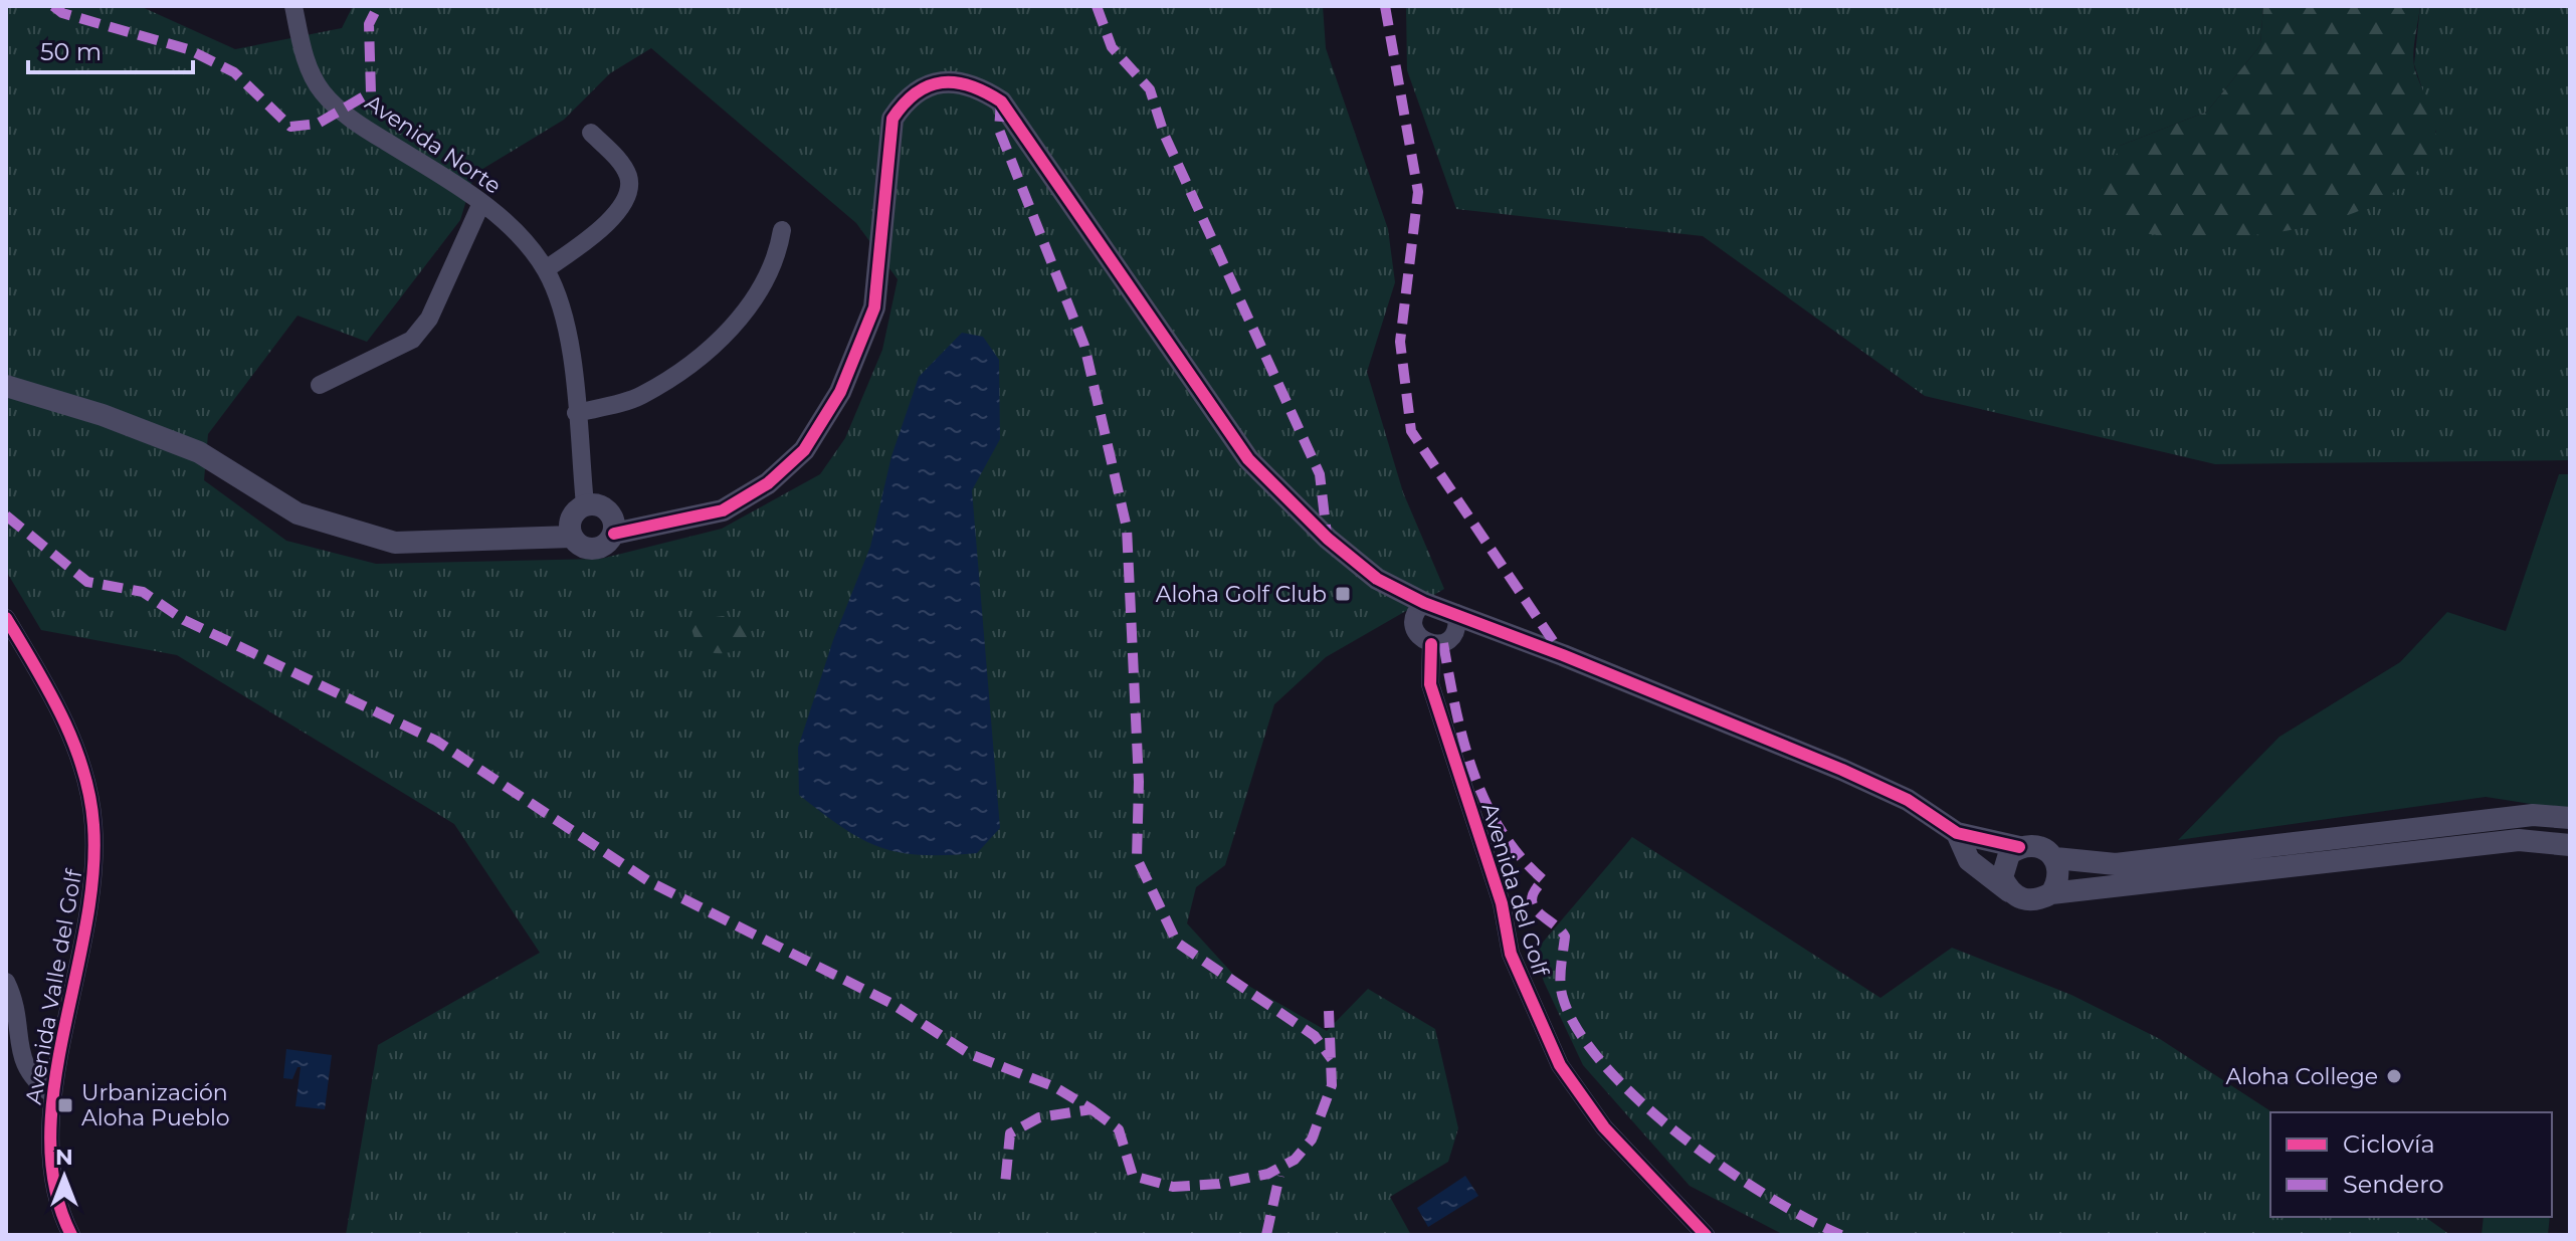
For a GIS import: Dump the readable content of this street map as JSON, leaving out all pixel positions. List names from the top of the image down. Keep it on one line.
{"streets":{"street":["Avenida Norte","Avenida del Golf","Avenida Valle del Golf"]},"places":{"transit":["Aloha Golf Club","Urbanización Aloha Pueblo"],"other":["Aloha College"]},"legend":["Ciclovía","Sendero"],"scale_bar":"50 m","north":"top"}
